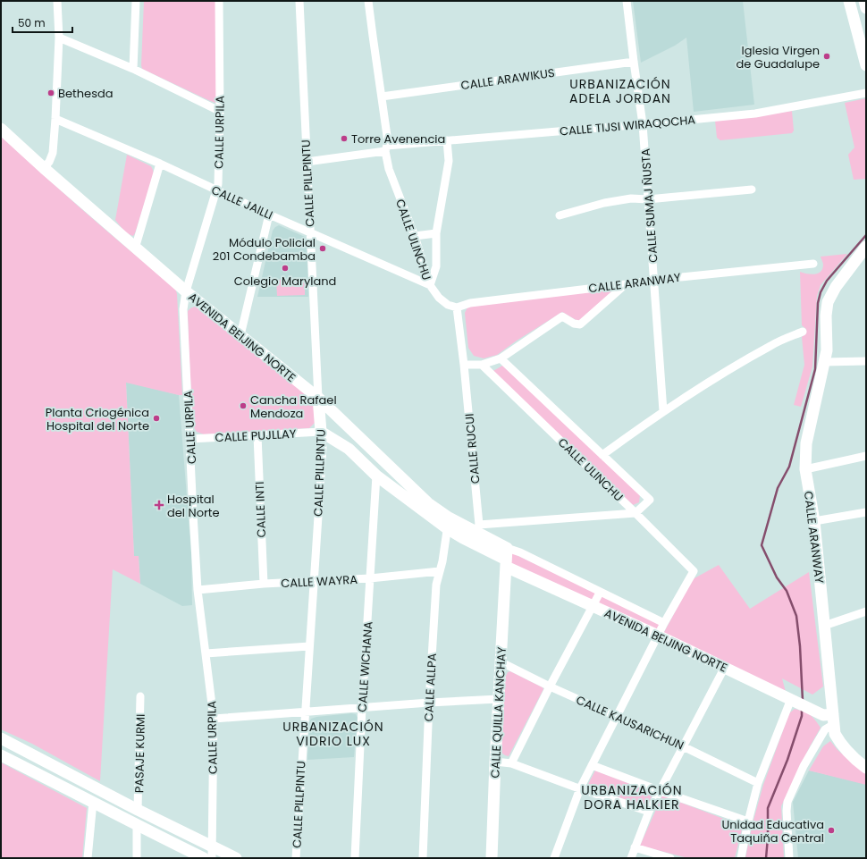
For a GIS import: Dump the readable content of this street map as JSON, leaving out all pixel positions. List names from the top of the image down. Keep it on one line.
{"streets":{"street":["CALLE ARAWIKUS","CALLE TIJSI WIRAQOCHA","CALLE URPILA","CALLE PILLPINTU","CALLE JAILLI","CALLE SUMAJ ÑUSTA","CALLE ULINCHU","CALLE ARANWAY","AVENIDA BEIJING NORTE","CALLE PUJLLAY","CALLE RUCUI","CALLE INTI","CALLE WAYRA","CALLE WICHANA","CALLE ALLPA","CALLE QUILLA KANCHAY","CALLE KAUSARICHUN","PASAJE KURMI"]},"crossings":[["CALLE ARAWIKUS","CALLE SUMAJ ÑUSTA"],["CALLE ARAWIKUS","CALLE ULINCHU"],["CALLE TIJSI WIRAQOCHA","CALLE PILLPINTU"],["CALLE TIJSI WIRAQOCHA","CALLE SUMAJ ÑUSTA"],["CALLE TIJSI WIRAQOCHA","CALLE ULINCHU"],["CALLE URPILA","CALLE JAILLI"],["CALLE URPILA","AVENIDA BEIJING NORTE"],["CALLE URPILA","CALLE PUJLLAY"],["CALLE URPILA","CALLE WAYRA"],["CALLE PILLPINTU","CALLE JAILLI"],["CALLE PILLPINTU","AVENIDA BEIJING NORTE"],["CALLE PILLPINTU","CALLE PUJLLAY"],["CALLE PILLPINTU","CALLE WAYRA"],["CALLE JAILLI","CALLE ULINCHU"],["CALLE SUMAJ ÑUSTA","CALLE ARANWAY"],["CALLE ULINCHU","CALLE ARANWAY"],["CALLE ULINCHU","AVENIDA BEIJING NORTE"],["CALLE ARANWAY","AVENIDA BEIJING NORTE"],["AVENIDA BEIJING NORTE","CALLE PUJLLAY"],["AVENIDA BEIJING NORTE","CALLE RUCUI"],["AVENIDA BEIJING NORTE","CALLE WICHANA"],["AVENIDA BEIJING NORTE","CALLE ALLPA"],["AVENIDA BEIJING NORTE","CALLE QUILLA KANCHAY"],["CALLE PUJLLAY","CALLE INTI"],["CALLE INTI","CALLE WAYRA"],["CALLE WAYRA","CALLE WICHANA"],["CALLE WAYRA","CALLE ALLPA"],["CALLE QUILLA KANCHAY","CALLE KAUSARICHUN"]],"districts":["URBANIZACIÓN ADELA JORDAN","URBANIZACIÓN VIDRIO LUX","URBANIZACIÓN DORA HALKIER"],"places":{"other":["Iglesia Virgen de Guadalupe","Bethesda","Torre Avenencia","Módulo Policial 201 Condebamba","Colegio Maryland","Cancha Rafael Mendoza","Planta Criogénica Hospital del Norte","Unidad Educativa Taquiña Central"],"health":["Hospital del Norte"]},"scale_bar":"50 m"}
